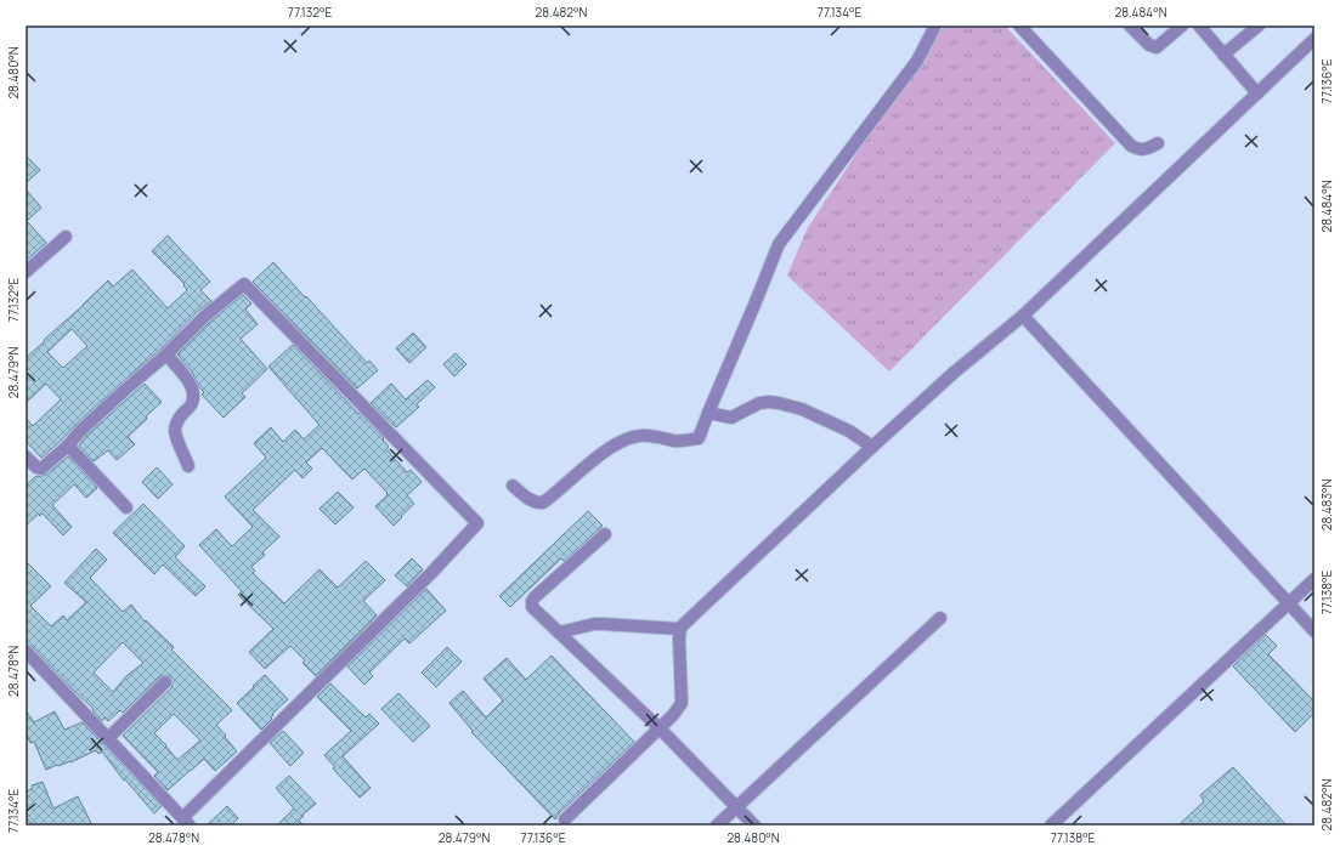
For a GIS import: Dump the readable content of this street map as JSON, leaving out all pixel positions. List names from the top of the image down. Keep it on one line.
{"coordinates":["77.132°E","28.482°N","77.134°E","28.484°N","28.480°N","77.136°E","28.479°N","28.483°N","77.138°E","28.478°N"]}
